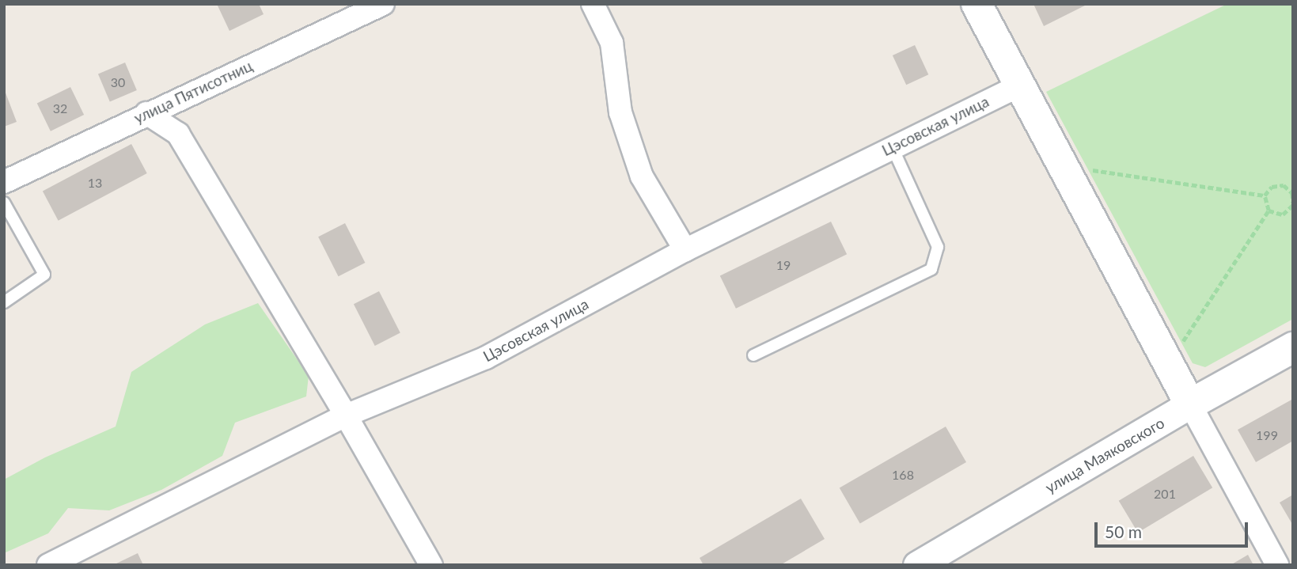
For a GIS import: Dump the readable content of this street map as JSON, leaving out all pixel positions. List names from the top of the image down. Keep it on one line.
{"streets":{"main road":["улица Маяковского"],"street":["улица Пятисотниц","Цэсовская улица"]},"house_numbers":["30","32","13","19","199","168","201"],"scale_bar":"50 m"}
